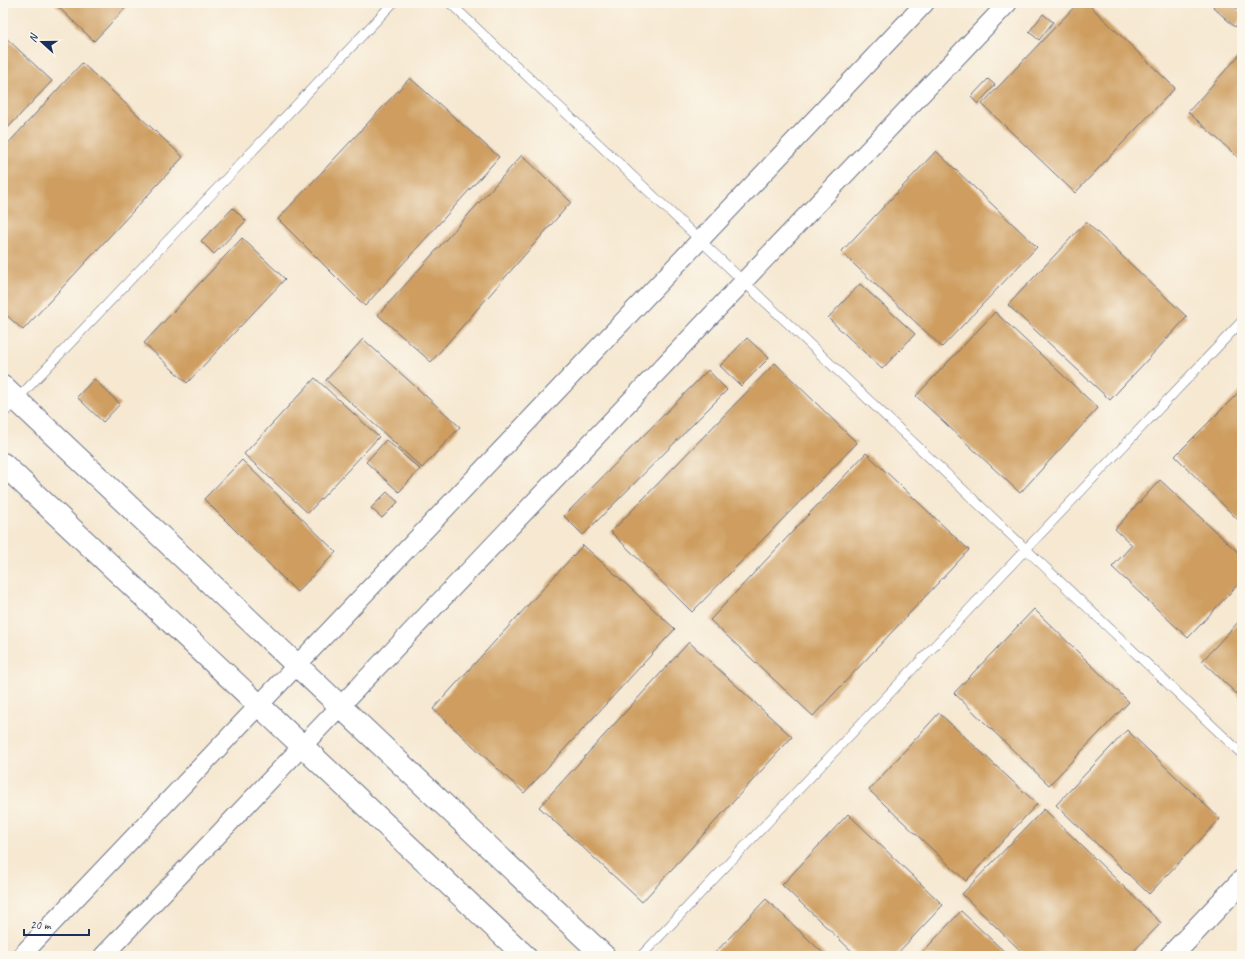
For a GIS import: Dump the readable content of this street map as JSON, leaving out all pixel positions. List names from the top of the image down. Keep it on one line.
{"scale_bar":"20 m","north":"left"}
